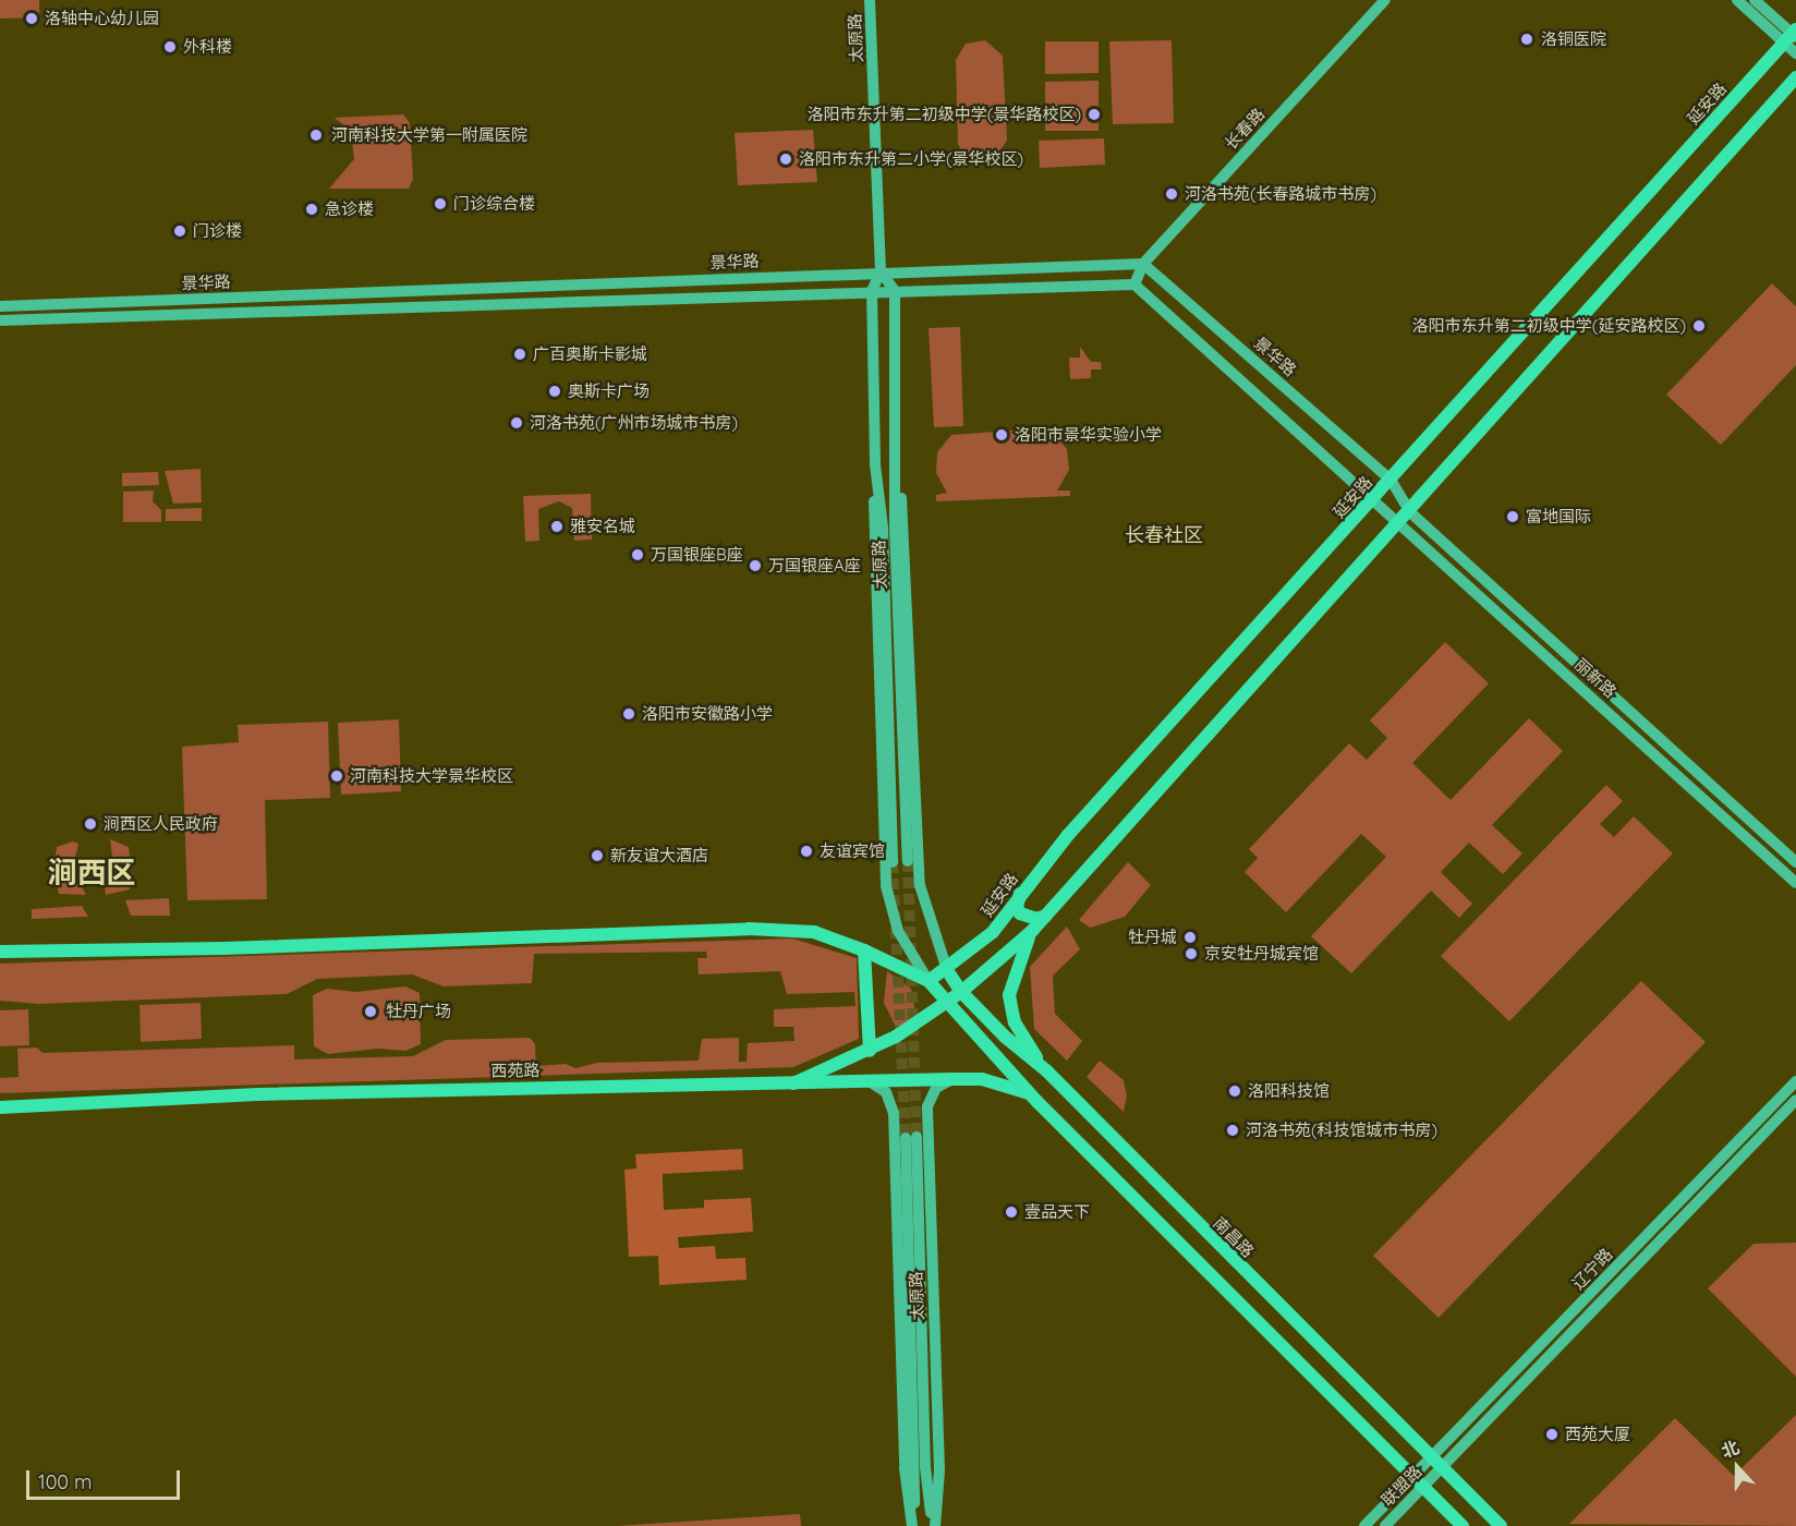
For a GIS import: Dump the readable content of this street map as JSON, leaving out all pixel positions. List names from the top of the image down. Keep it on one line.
{"streets":{"main road":["太原路","延安路","长春路","景华路","丽新路","西苑路","南昌路","辽宁路","联盟路"]},"crossings":[["太原路","景华路"],["太原路","西苑路"],["延安路","景华路"],["延安路","丽新路"],["延安路","南昌路"],["长春路","景华路"],["景华路","丽新路"],["南昌路","辽宁路"],["南昌路","联盟路"],["辽宁路","联盟路"]],"districts":["长春社区","涧西区"],"places":["洛轴中心幼儿园","洛铜医院","外科楼","洛阳市东升第二初级中学(景华路校区)","河南科技大学第一附属医院","洛阳市东升第二小学(景华校区)","河洛书苑(长春路城市书房)","门诊综合楼","急诊楼","门诊楼","洛阳市东升第二初级中学(延安路校区)","广百奥斯卡影城","奥斯卡广场","河洛书苑(广州市场城市书房)","洛阳市景华实验小学","富地国际","雅安名城","万国银座B座","万国银座A座","洛阳市安徽路小学","河南科技大学景华校区","涧西区人民政府","友谊宾馆","新友谊大酒店","牡丹城","京安牡丹城宾馆","牡丹广场","洛阳科技馆","河洛书苑(科技馆城市书房)","壹品天下","西苑大厦"],"scale_bar":"100 m","north":"top"}
